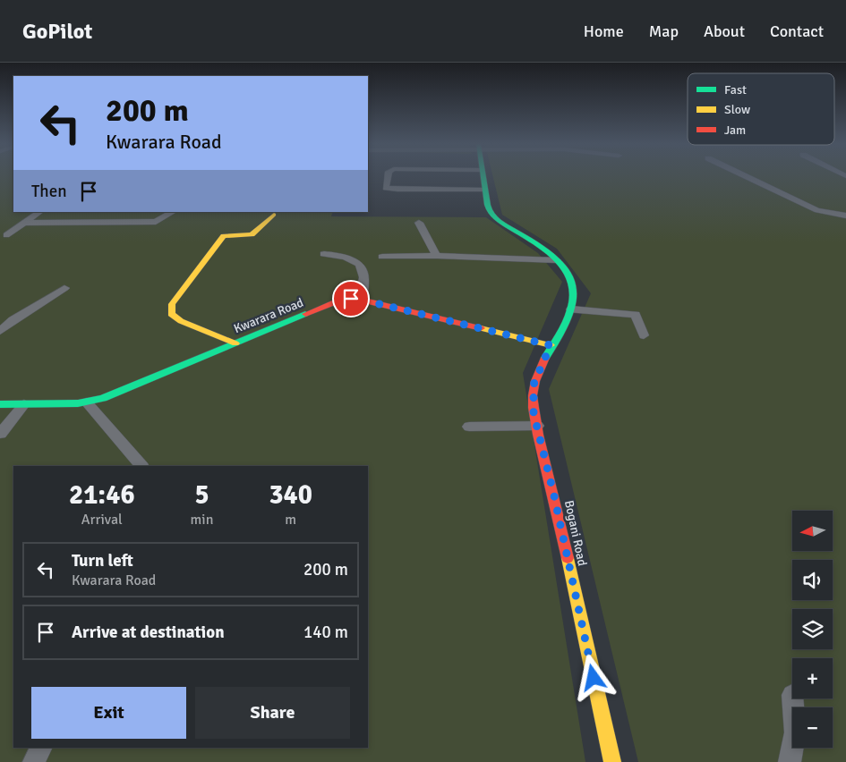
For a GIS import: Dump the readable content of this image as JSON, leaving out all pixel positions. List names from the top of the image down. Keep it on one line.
{"streets":{"street":["Kwarara Road","Bogani Road"]},"crossings":[["Kwarara Road","Bogani Road"]],"legend":["Fast","Slow","Jam"],"north":"left","page":{"header":"GoPilot","nav":["Home","Map","About","Contact"],"turn":["200 m","Kwarara Road"],"then":"Then","eta":["21:46","Arrival","5","min","340","m"],"map_buttons":["+","−"],"list":[{"name":"Turn left","note":"Kwarara Road","value":"200 m"},{"name":"Arrive at destination","value":"140 m"}],"buttons":["Exit","Share"]}}
